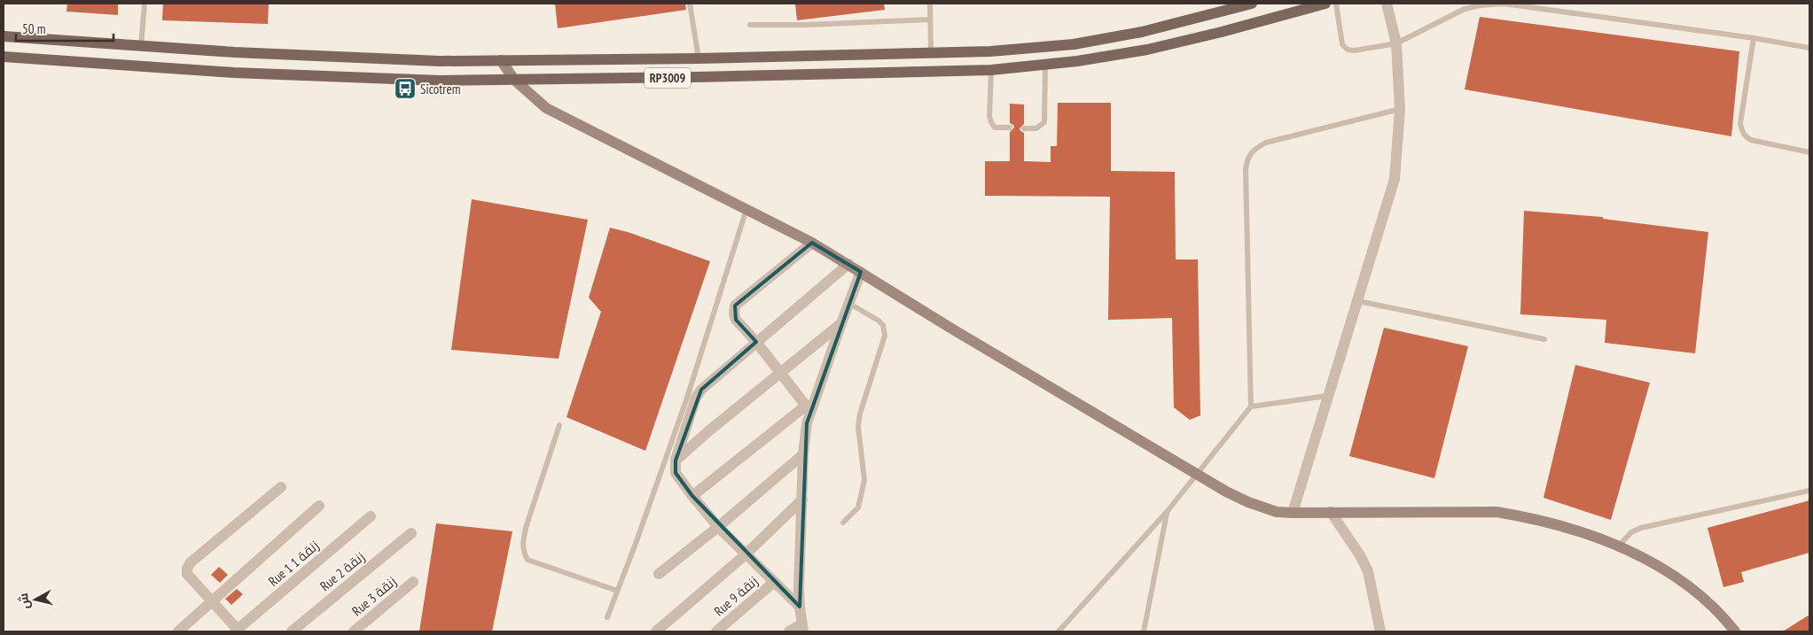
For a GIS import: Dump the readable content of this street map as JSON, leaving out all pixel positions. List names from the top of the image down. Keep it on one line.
{"streets":{"main road":["RP3009"],"street":["Rue 1 زنقة 1","Rue 2 زنقة","Rue 3 زنقة","Rue 9 زنقة"]},"places":{"bus stop":["Sicotrem"]},"scale_bar":"50 m","north":"left"}
